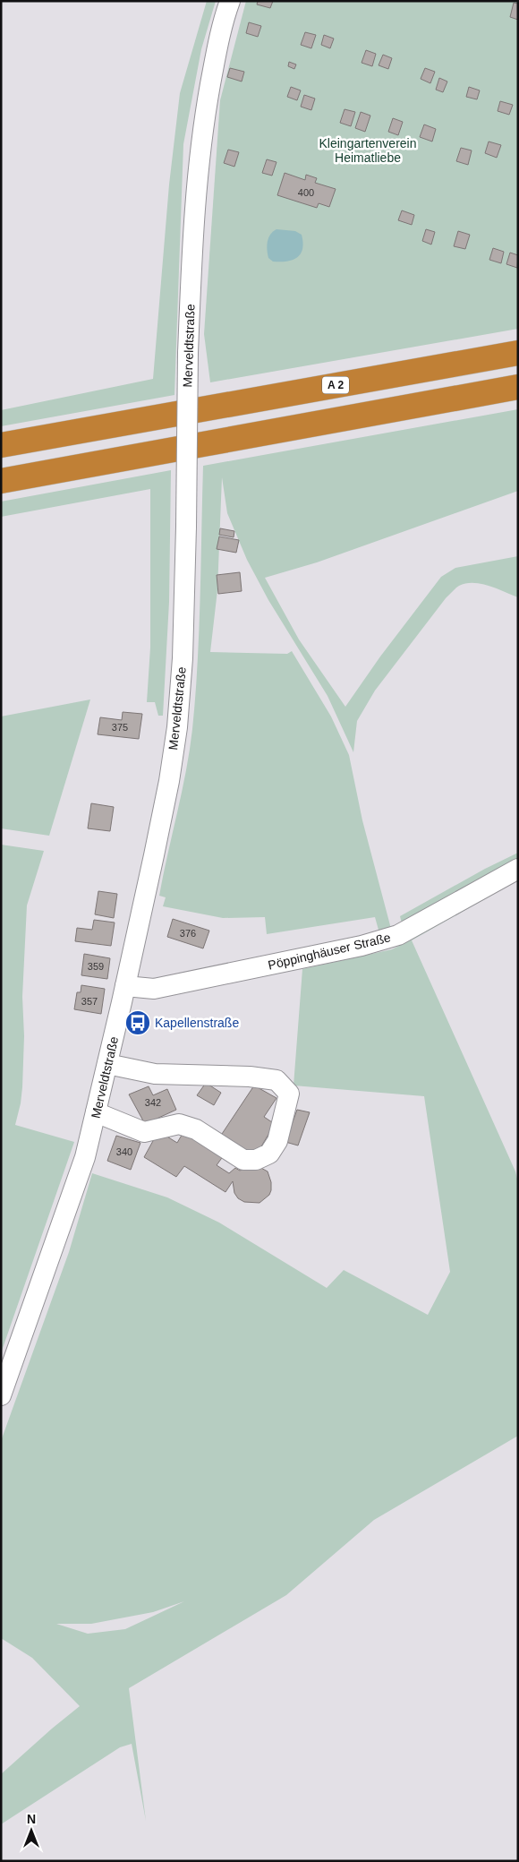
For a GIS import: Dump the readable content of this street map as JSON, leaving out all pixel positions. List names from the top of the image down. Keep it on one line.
{"streets":{"highway":["A 2"],"street":["Merveldtstraße","Pöppinghäuser Straße"]},"crossings":[["Merveldtstraße","Pöppinghäuser Straße"]],"parks":["Kleingartenverein Heimatliebe"],"places":{"bus stop":["Kapellenstraße"]},"house_numbers":["400","375","376","359","357","342","340"],"north":"top"}
